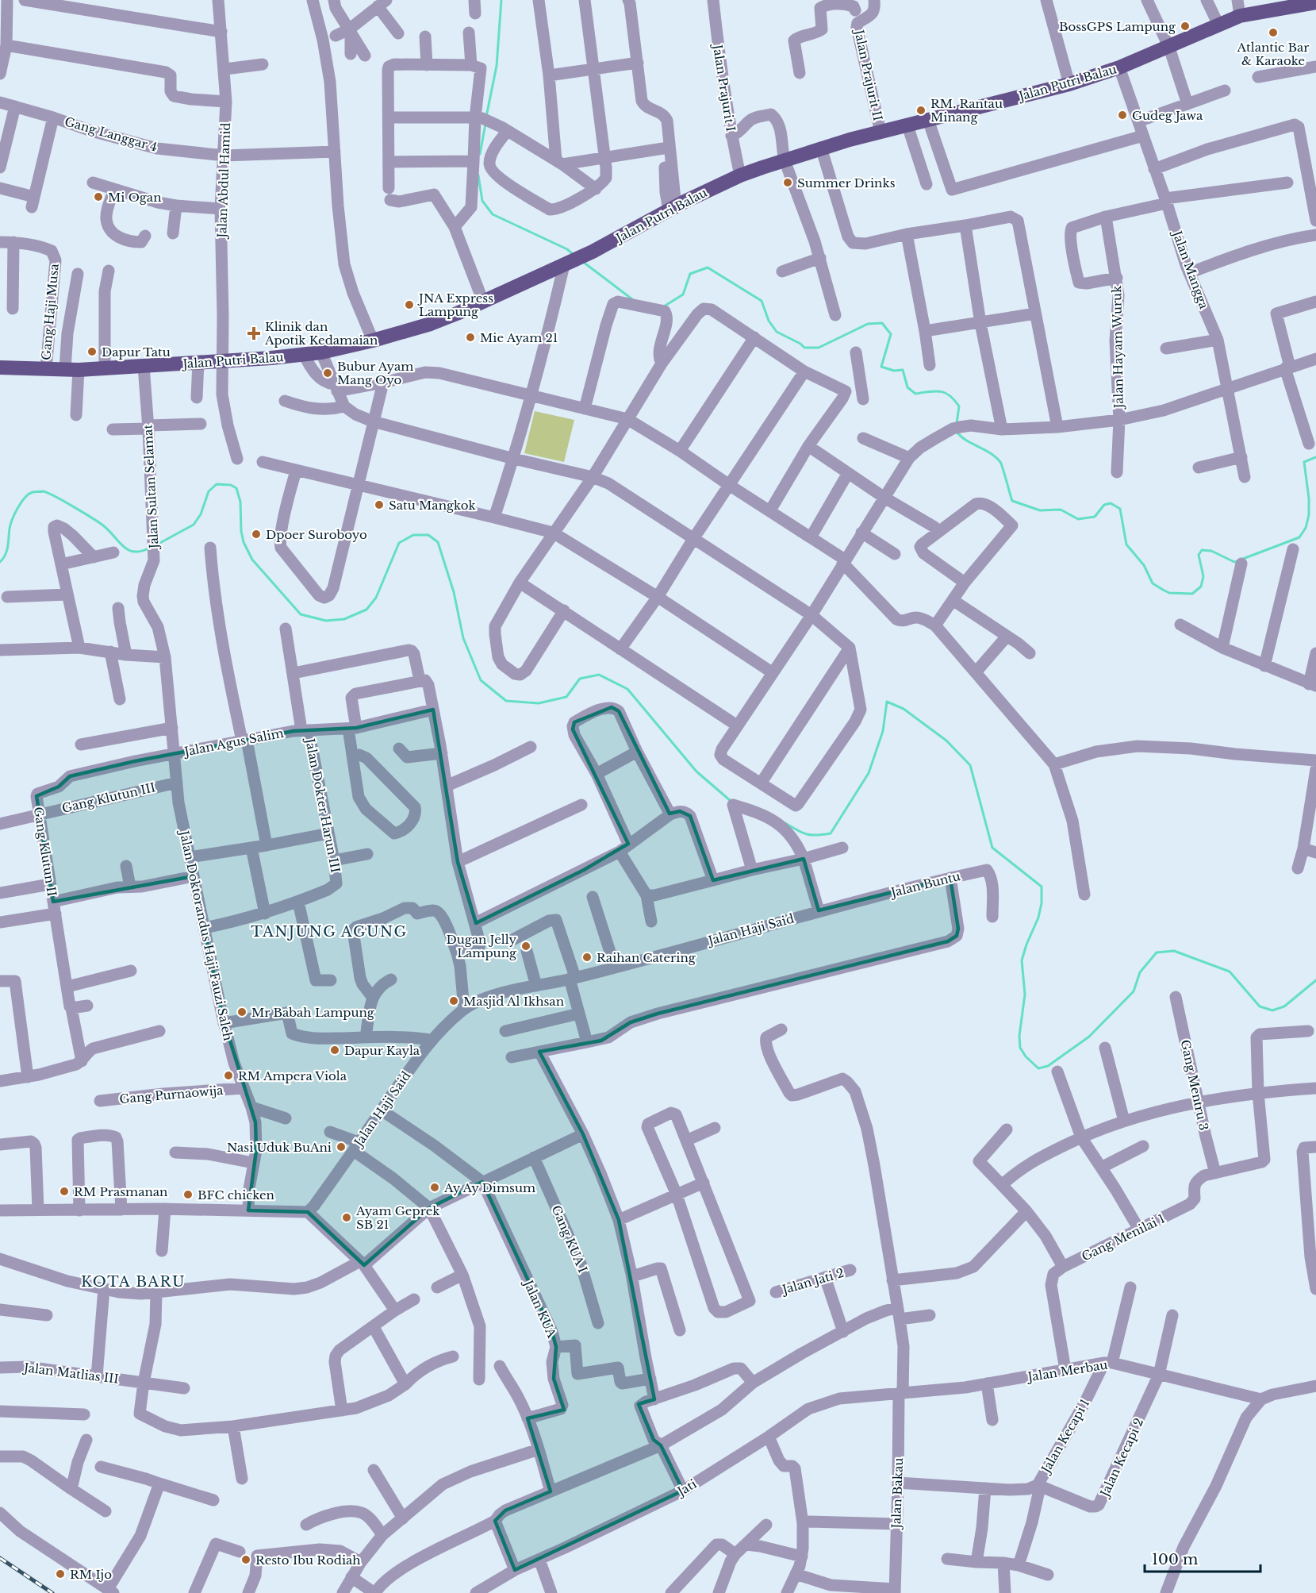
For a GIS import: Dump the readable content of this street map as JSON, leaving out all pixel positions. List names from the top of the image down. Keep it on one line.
{"streets":{"main road":["Jalan Putri Balau"],"street":["Jalan Prajurit II","Jalan Prajurit I","Gang Langgar 4","Jalan Abdul Hamid","Jalan Mangga","Gang Haji Musa","Jalan Hayam Wuruk","Jalan Sultan Selamat","Jalan Agus Salim","Gang Klutun III","Jalan Dokter Harun III","Gang Klutun II","Jalan Buntu","Jalan Haji Said","Jalan Doktorandus Haji Fauzi Saleh","Gang Mentru 3","Gang Purnaowija","Gang Menilai 1","Gang KUA I","Jalan Jati 2","Jalan KUA","Jalan Merbau","Jalan Matlias III","Jalan Kecapi 1","Jalan Kecapi 2","Jati","Jalan Bakau"]},"crossings":[["Jalan Prajurit II","Jalan Putri Balau"],["Jalan Putri Balau","Jalan Prajurit I"],["Jalan Putri Balau","Jalan Abdul Hamid"],["Jalan Putri Balau","Jalan Mangga"],["Jalan Putri Balau","Gang Haji Musa"],["Jalan Putri Balau","Jalan Sultan Selamat"],["Gang Langgar 4","Jalan Abdul Hamid"],["Jalan Sultan Selamat","Jalan Doktorandus Haji Fauzi Saleh"],["Jalan Agus Salim","Jalan Dokter Harun III"],["Jalan Agus Salim","Gang Klutun II"],["Jalan Agus Salim","Jalan Doktorandus Haji Fauzi Saleh"],["Gang Klutun III","Gang Klutun II"],["Gang Klutun III","Jalan Doktorandus Haji Fauzi Saleh"],["Jalan Dokter Harun III","Jalan Doktorandus Haji Fauzi Saleh"],["Gang Klutun II","Jalan Doktorandus Haji Fauzi Saleh"],["Jalan Buntu","Jalan Haji Said"],["Jalan Doktorandus Haji Fauzi Saleh","Gang Purnaowija"],["Gang Mentru 3","Gang Menilai 1"],["Jalan Merbau","Jalan Kecapi 1"],["Jalan Merbau","Jalan Kecapi 2"],["Jalan Merbau","Jati"],["Jalan Merbau","Jalan Bakau"],["Jalan Kecapi 1","Jalan Kecapi 2"],["Jalan Kecapi 1","Jalan Bakau"],["Jati","Jalan Bakau"]],"districts":["TANJUNG AGUNG","KOTA BARU"],"places":{"other":["BossGPS Lampung","Atlantic Bar & Karaoke","RM. Rantau Minang","Gudeg Jawa","Summer Drinks","Mi Ogan","JNA Express Lampung","Mie Ayam 21","Dapur Tatu","Bubur Ayam Mang Oyo","Satu Mangkok","Dpoer Suroboyo","Dugan Jelly Lampung","Raihan Catering","Masjid Al Ikhsan","Mr Babah Lampung","Dapur Kayla","RM Ampera Viola","Nasi Uduk BuAni","Ay Ay Dimsum","RM Prasmanan","BFC chicken","Ayam Geprek SB 21","Resto Ibu Rodiah","RM Ijo"],"health":["Klinik dan Apotik Kedamaian"]},"scale_bar":"100 m"}
